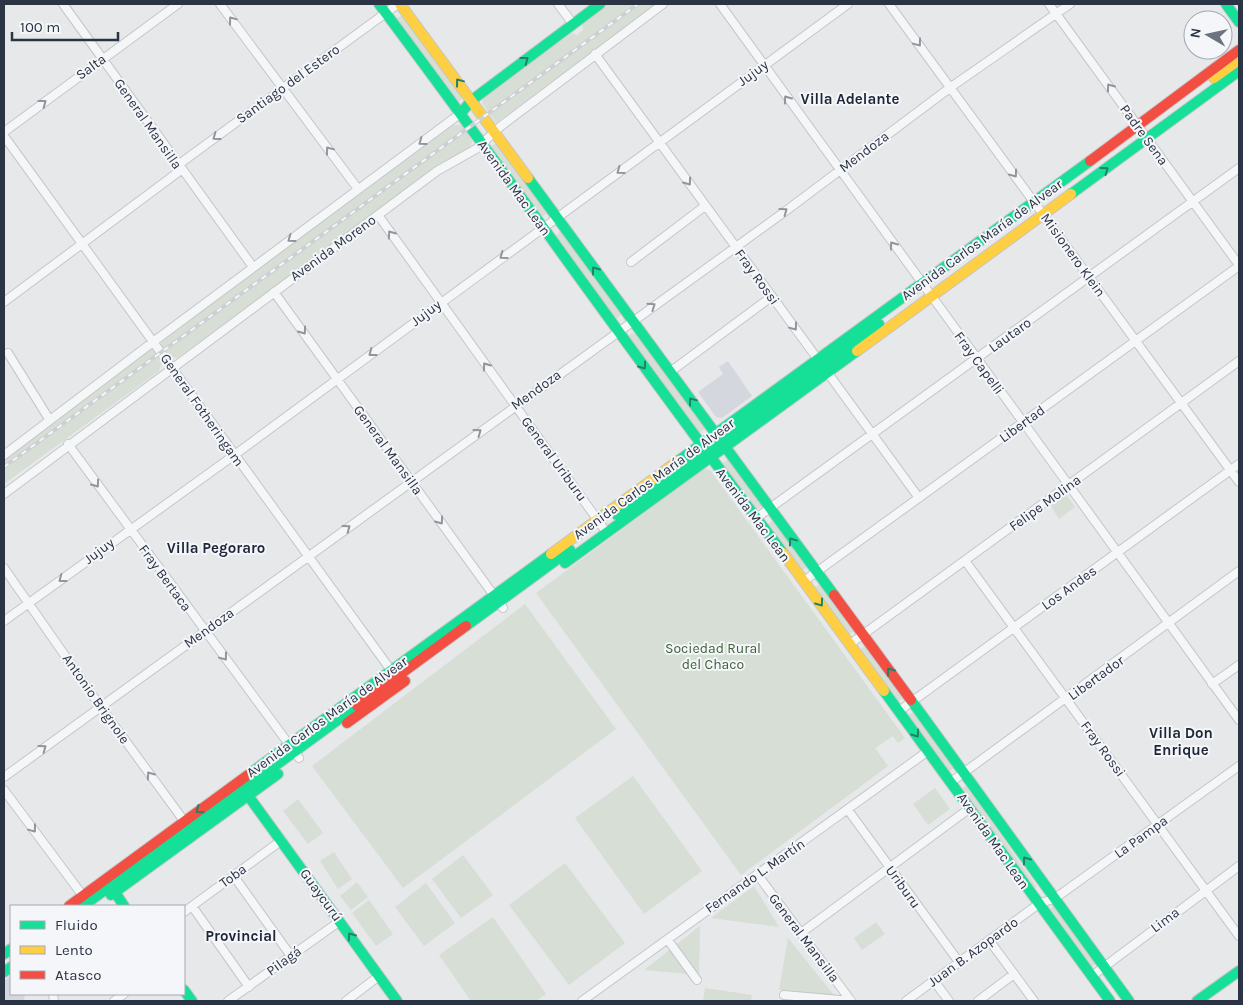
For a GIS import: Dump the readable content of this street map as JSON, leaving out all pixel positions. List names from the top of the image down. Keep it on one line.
{"streets":{"main road":["Avenida Mac Lean","Avenida Carlos María de Alvear","Guaycurú"],"street":["Salta","Jujuy","Santiago del Estero","General Mansilla","Padre Sena","Mendoza","Avenida Moreno","Misionero Klein","Fray Rossi","Lautaro","Fray Capelli","General Fotheringam","Libertad","General Uriburu","Felipe Molina","Fray Bertaca","Los Andes","Libertador","Antonio Brignole","La Pampa","Toba","Fernando L. Martín","Uriburu","Lima","Juan B. Azopardo","Pilagá"]},"crossings":[["Salta","General Mansilla"],["Jujuy","General Mansilla"],["Jujuy","Avenida Mac Lean"],["Jujuy","Fray Rossi"],["Jujuy","Fray Capelli"],["Jujuy","General Fotheringam"],["Jujuy","General Uriburu"],["Jujuy","Fray Bertaca"],["Jujuy","Antonio Brignole"],["Santiago del Estero","General Mansilla"],["Santiago del Estero","Avenida Mac Lean"],["Santiago del Estero","General Fotheringam"],["General Mansilla","Mendoza"],["General Mansilla","Avenida Carlos María de Alvear"],["General Mansilla","Avenida Moreno"],["General Mansilla","Fernando L. Martín"],["Padre Sena","Mendoza"],["Padre Sena","Avenida Carlos María de Alvear"],["Padre Sena","Lautaro"],["Padre Sena","Libertad"],["Mendoza","Avenida Mac Lean"],["Mendoza","Misionero Klein"],["Mendoza","Fray Rossi"],["Mendoza","Fray Capelli"],["Mendoza","General Fotheringam"],["Mendoza","General Uriburu"],["Mendoza","Fray Bertaca"],["Mendoza","Antonio Brignole"],["Avenida Mac Lean","Avenida Carlos María de Alvear"],["Avenida Mac Lean","Avenida Moreno"],["Avenida Mac Lean","Lautaro"],["Avenida Mac Lean","Libertad"],["Avenida Mac Lean","Felipe Molina"],["Avenida Mac Lean","Los Andes"],["Avenida Mac Lean","Libertador"],["Avenida Mac Lean","La Pampa"],["Avenida Mac Lean","Fernando L. Martín"],["Avenida Mac Lean","Lima"],["Avenida Mac Lean","Juan B. Azopardo"],["Avenida Carlos María de Alvear","Misionero Klein"],["Avenida Carlos María de Alvear","Fray Rossi"],["Avenida Carlos María de Alvear","Fray Capelli"],["Avenida Carlos María de Alvear","General Fotheringam"],["Avenida Carlos María de Alvear","General Uriburu"],["Avenida Carlos María de Alvear","Fray Bertaca"],["Avenida Carlos María de Alvear","Antonio Brignole"],["Avenida Carlos María de Alvear","Guaycurú"],["Avenida Moreno","Fray Rossi"],["Avenida Moreno","General Fotheringam"],["Avenida Moreno","General Uriburu"],["Avenida Moreno","Fray Bertaca"],["Misionero Klein","Lautaro"],["Misionero Klein","Libertad"],["Misionero Klein","Felipe Molina"],["Misionero Klein","Los Andes"],["Fray Rossi","Lautaro"],["Fray Rossi","Libertad"],["Fray Rossi","Felipe Molina"],["Fray Rossi","Los Andes"],["Fray Rossi","Libertador"],["Fray Rossi","La Pampa"],["Fray Rossi","Lima"],["Lautaro","Fray Capelli"],["Fray Capelli","Libertad"],["Fray Capelli","Felipe Molina"],["Fray Capelli","Los Andes"],["Fray Capelli","Libertador"],["La Pampa","Juan B. Azopardo"],["Toba","Guaycurú"],["Fernando L. Martín","Uriburu"],["Uriburu","Juan B. Azopardo"],["Guaycurú","Pilagá"]],"one_way":["Salta","Jujuy","Padre Sena","Misionero Klein","General Uriburu","Fray Bertaca","Antonio Brignole"],"districts":["Villa Adelante","Villa Pegoraro","Villa Don Enrique","Provincial"],"parks":["Sociedad Rural del Chaco"],"legend":["Fluido","Lento","Atasco"],"scale_bar":"100 m","north":"left"}
